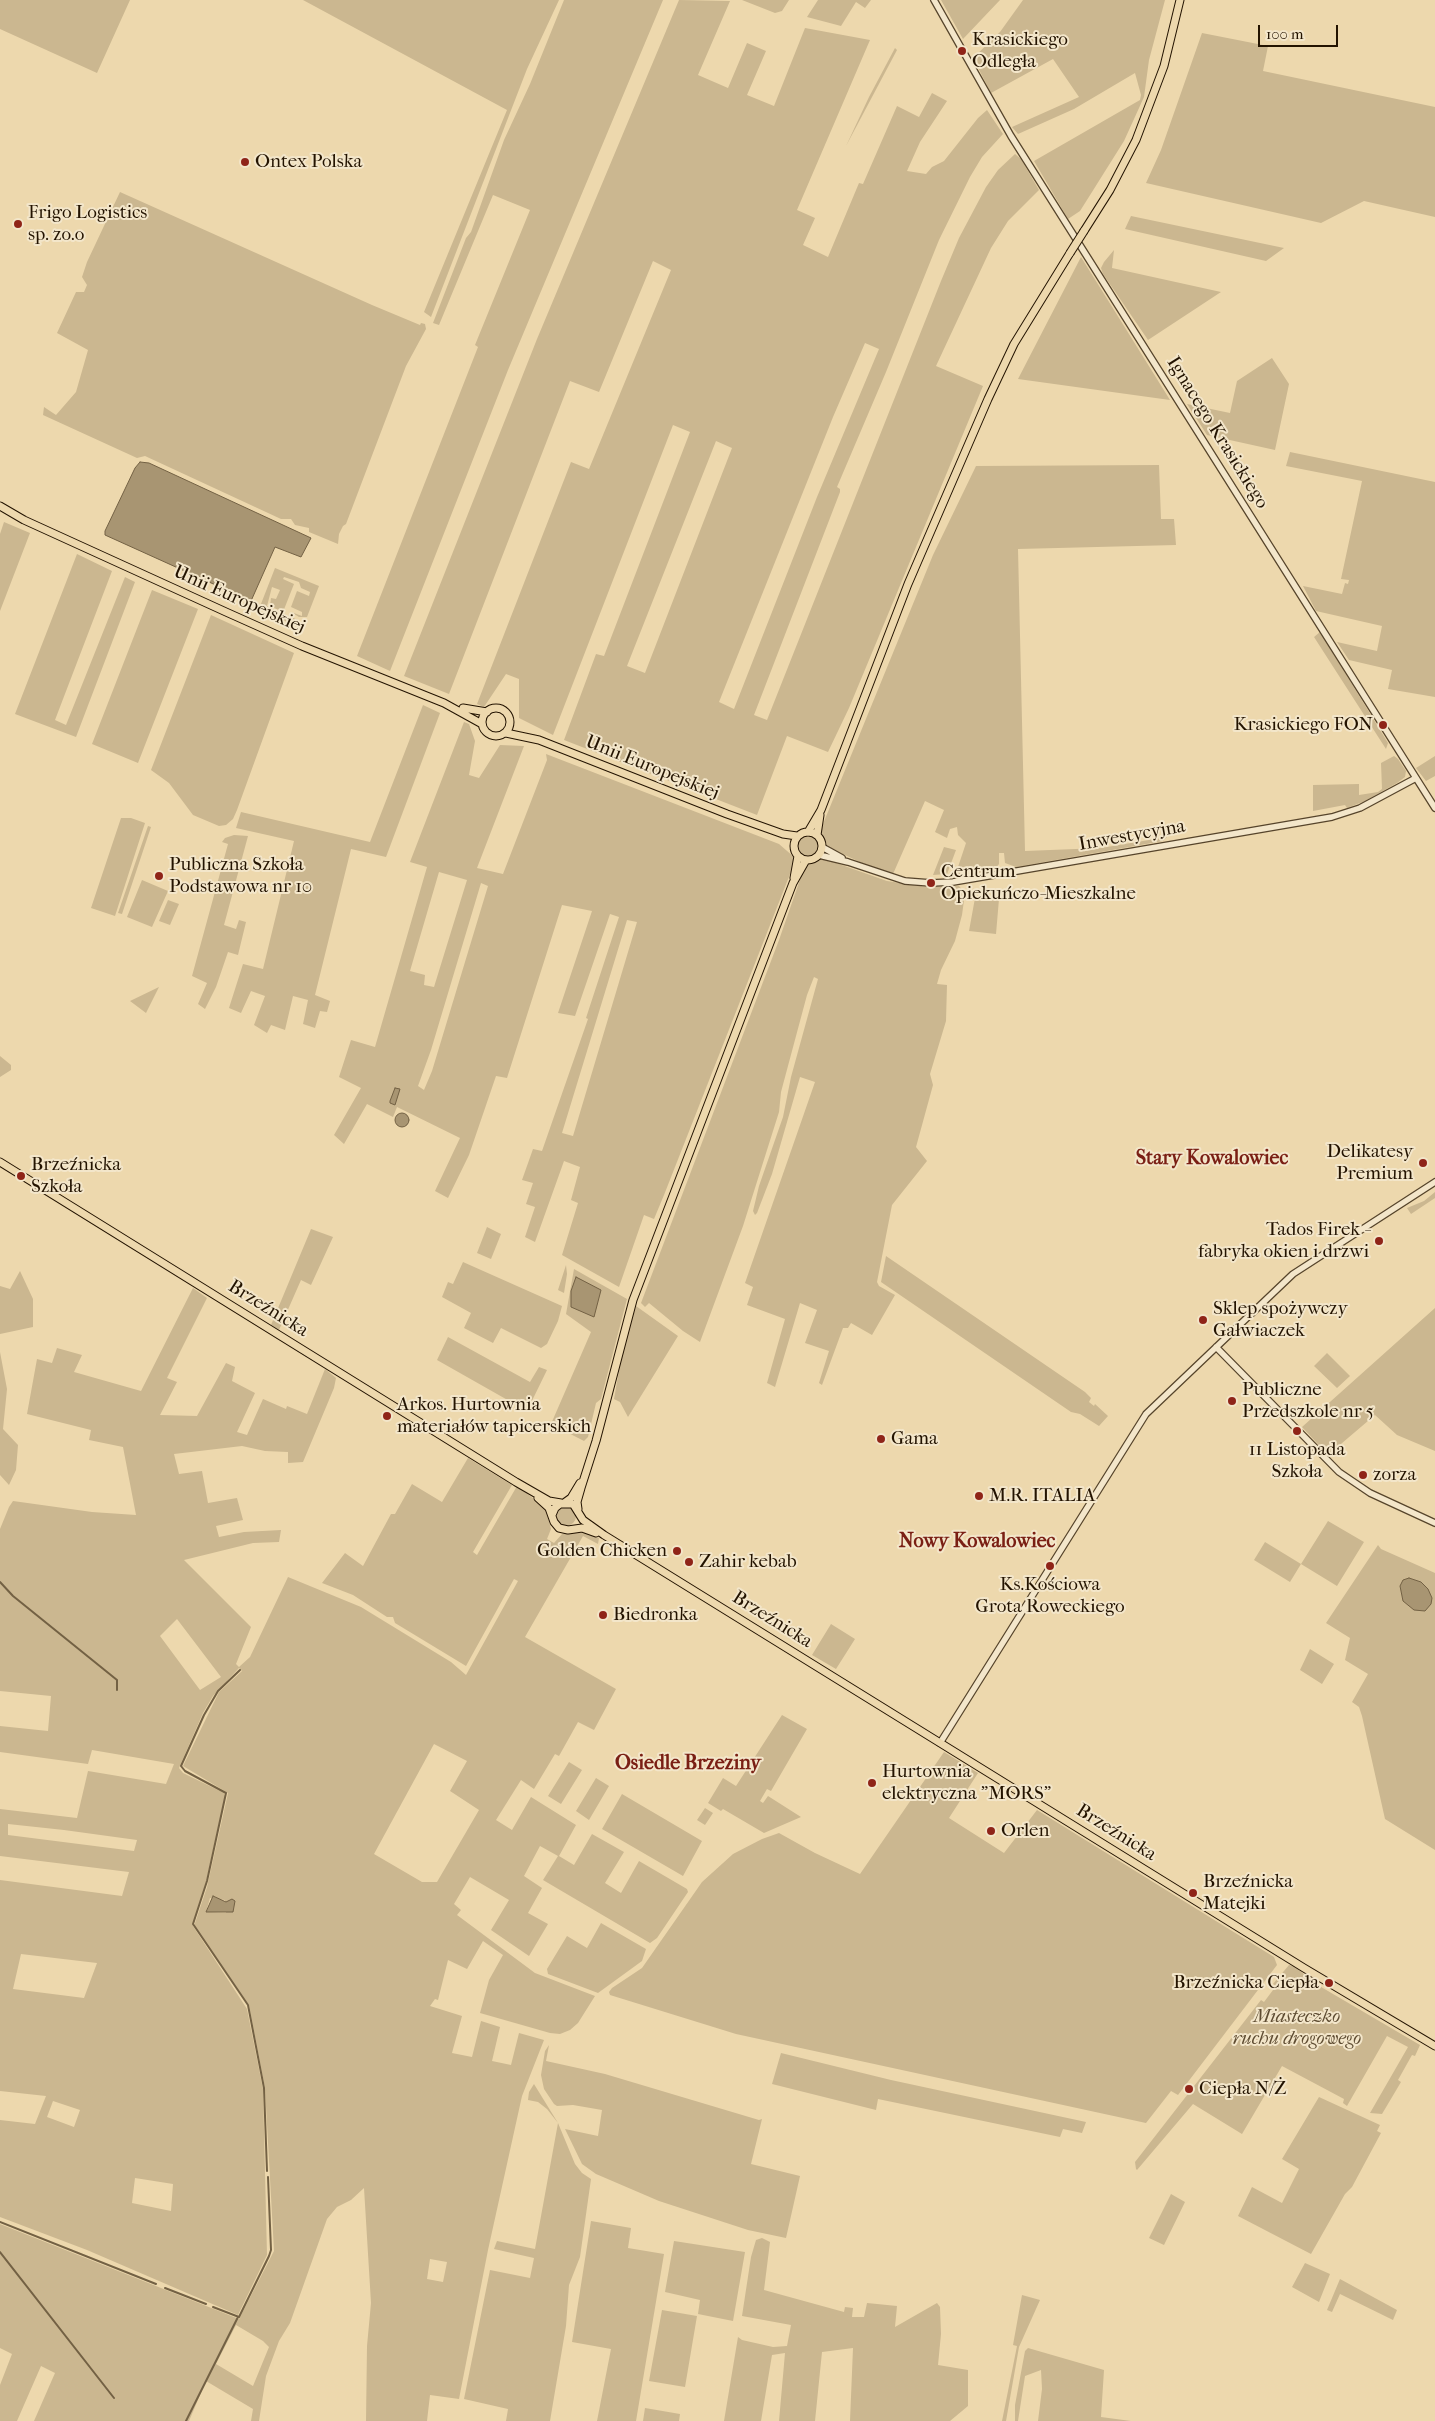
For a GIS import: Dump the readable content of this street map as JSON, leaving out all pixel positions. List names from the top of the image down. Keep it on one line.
{"streets":{"main road":["Unii Europejskiej","Brzeźnicka"],"street":["Ignacego Krasickiego","Inwestycyjna"]},"crossings":[["Ignacego Krasickiego","Inwestycyjna"],["Unii Europejskiej","Inwestycyjna"]],"districts":["Stary Kowalowiec","Nowy Kowalowiec","Osiedle Brzeziny"],"parks":["Miasteczko ruchu drogowego"],"places":["Krasickiego Odległa","Ontex Polska","Frigo Logistics sp. zo.o","Krasickiego FON","Publiczna Szkoła Podstawowa nr 10","Centrum Opiekuńczo-Mieszkalne","Delikatesy Premium","Brzeźnicka Szkoła","Tados Firek - fabryka okien i drzwi","Sklep spożywczy Gałwiaczek","Publiczne Przedszkole nr 5","Arkos. Hurtownia materiałów tapicerskich","11 Listopada Szkoła","Gama","zorza","M.R. ITALIA","Golden Chicken","Zahir kebab","Ks.Kościowa Grota Roweckiego","Biedronka","Hurtownia elektryczna \"MORS\"","Orlen","Brzeźnicka Matejki","Brzeźnicka Ciepła","Ciepła N/Ż"],"scale_bar":"100 m"}
